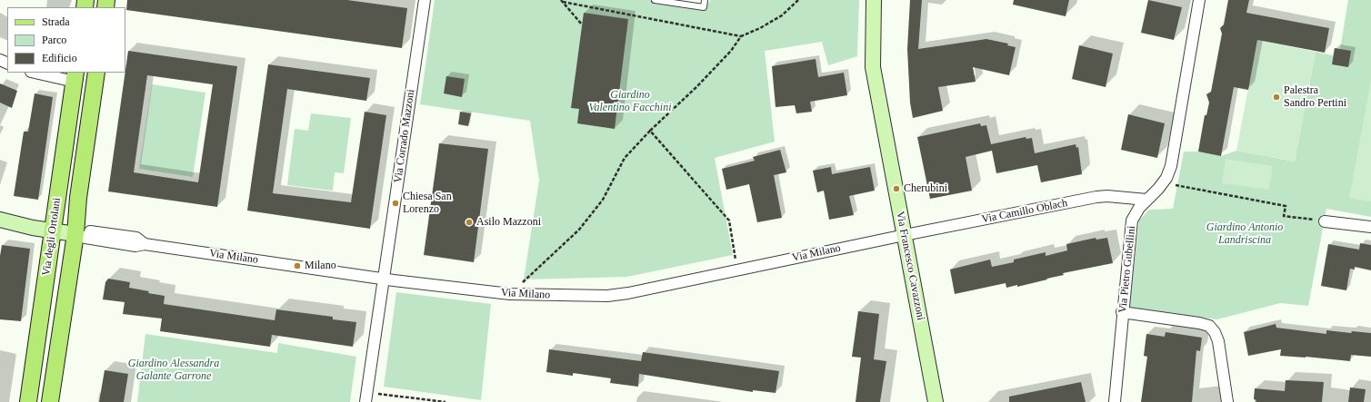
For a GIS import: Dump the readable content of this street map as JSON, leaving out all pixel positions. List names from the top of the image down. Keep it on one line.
{"streets":{"main road":["Via degli Ortolani"],"street":["Via Corrado Mazzoni","Via Camillo Oblach","Via Milano","Via Francesco Cavazzoni","Via Pietro Gubellini"]},"crossings":[["Via Corrado Mazzoni","Via Milano"],["Via Camillo Oblach","Via Milano"],["Via Camillo Oblach","Via Francesco Cavazzoni"],["Via Camillo Oblach","Via Pietro Gubellini"],["Via degli Ortolani","Via Milano"],["Via Milano","Via Francesco Cavazzoni"]],"parks":["Giardino Valentino Facchini","Giardino Antonio Landriscina","Giardino Alessandra Galante Garrone"],"places":["Palestra Sandro Pertini","Cherubini","Chiesa San Lorenzo","Asilo Mazzoni","Milano"],"legend":["Strada","Parco","Edificio"]}
